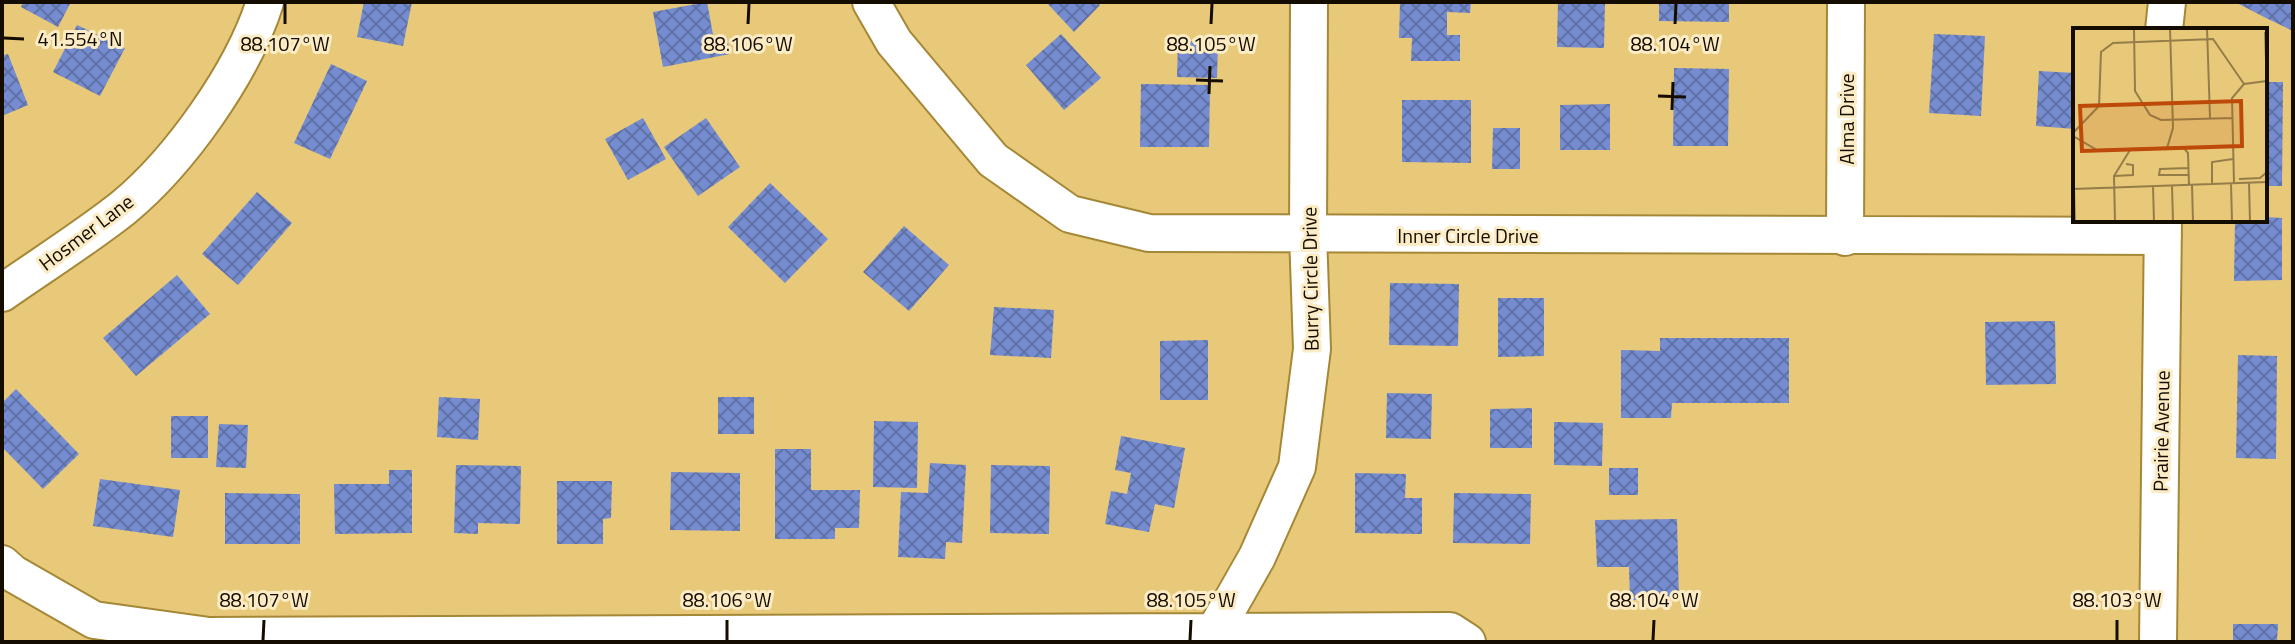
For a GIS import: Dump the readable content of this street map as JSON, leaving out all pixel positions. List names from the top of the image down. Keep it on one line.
{"streets":{"street":["Alma Drive","Hosmer Lane","Inner Circle Drive","Burry Circle Drive","Prairie Avenue"]},"crossings":[["Alma Drive","Inner Circle Drive"],["Inner Circle Drive","Burry Circle Drive"],["Inner Circle Drive","Prairie Avenue"]],"coordinates":["41.554°N","88.107°W","88.106°W","88.105°W","88.104°W","88.103°W"]}
